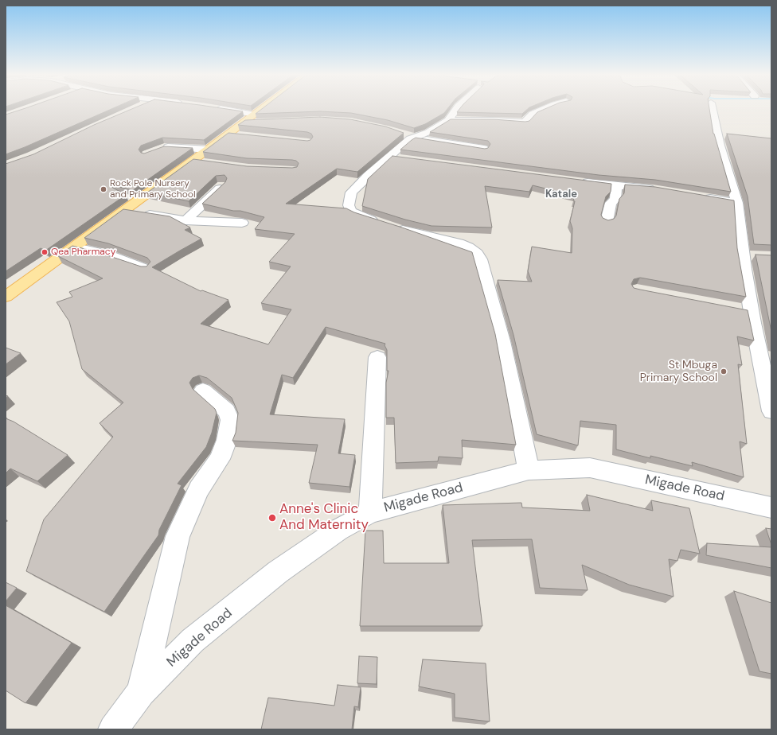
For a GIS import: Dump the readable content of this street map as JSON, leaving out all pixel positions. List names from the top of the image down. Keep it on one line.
{"streets":{"street":["Migade Road"]},"districts":["Katale"],"places":["Rock Pole Nursery and Primary School","Qea Pharmacy","St Mbuga Primary School","Anne's Clinic And Maternity"]}
